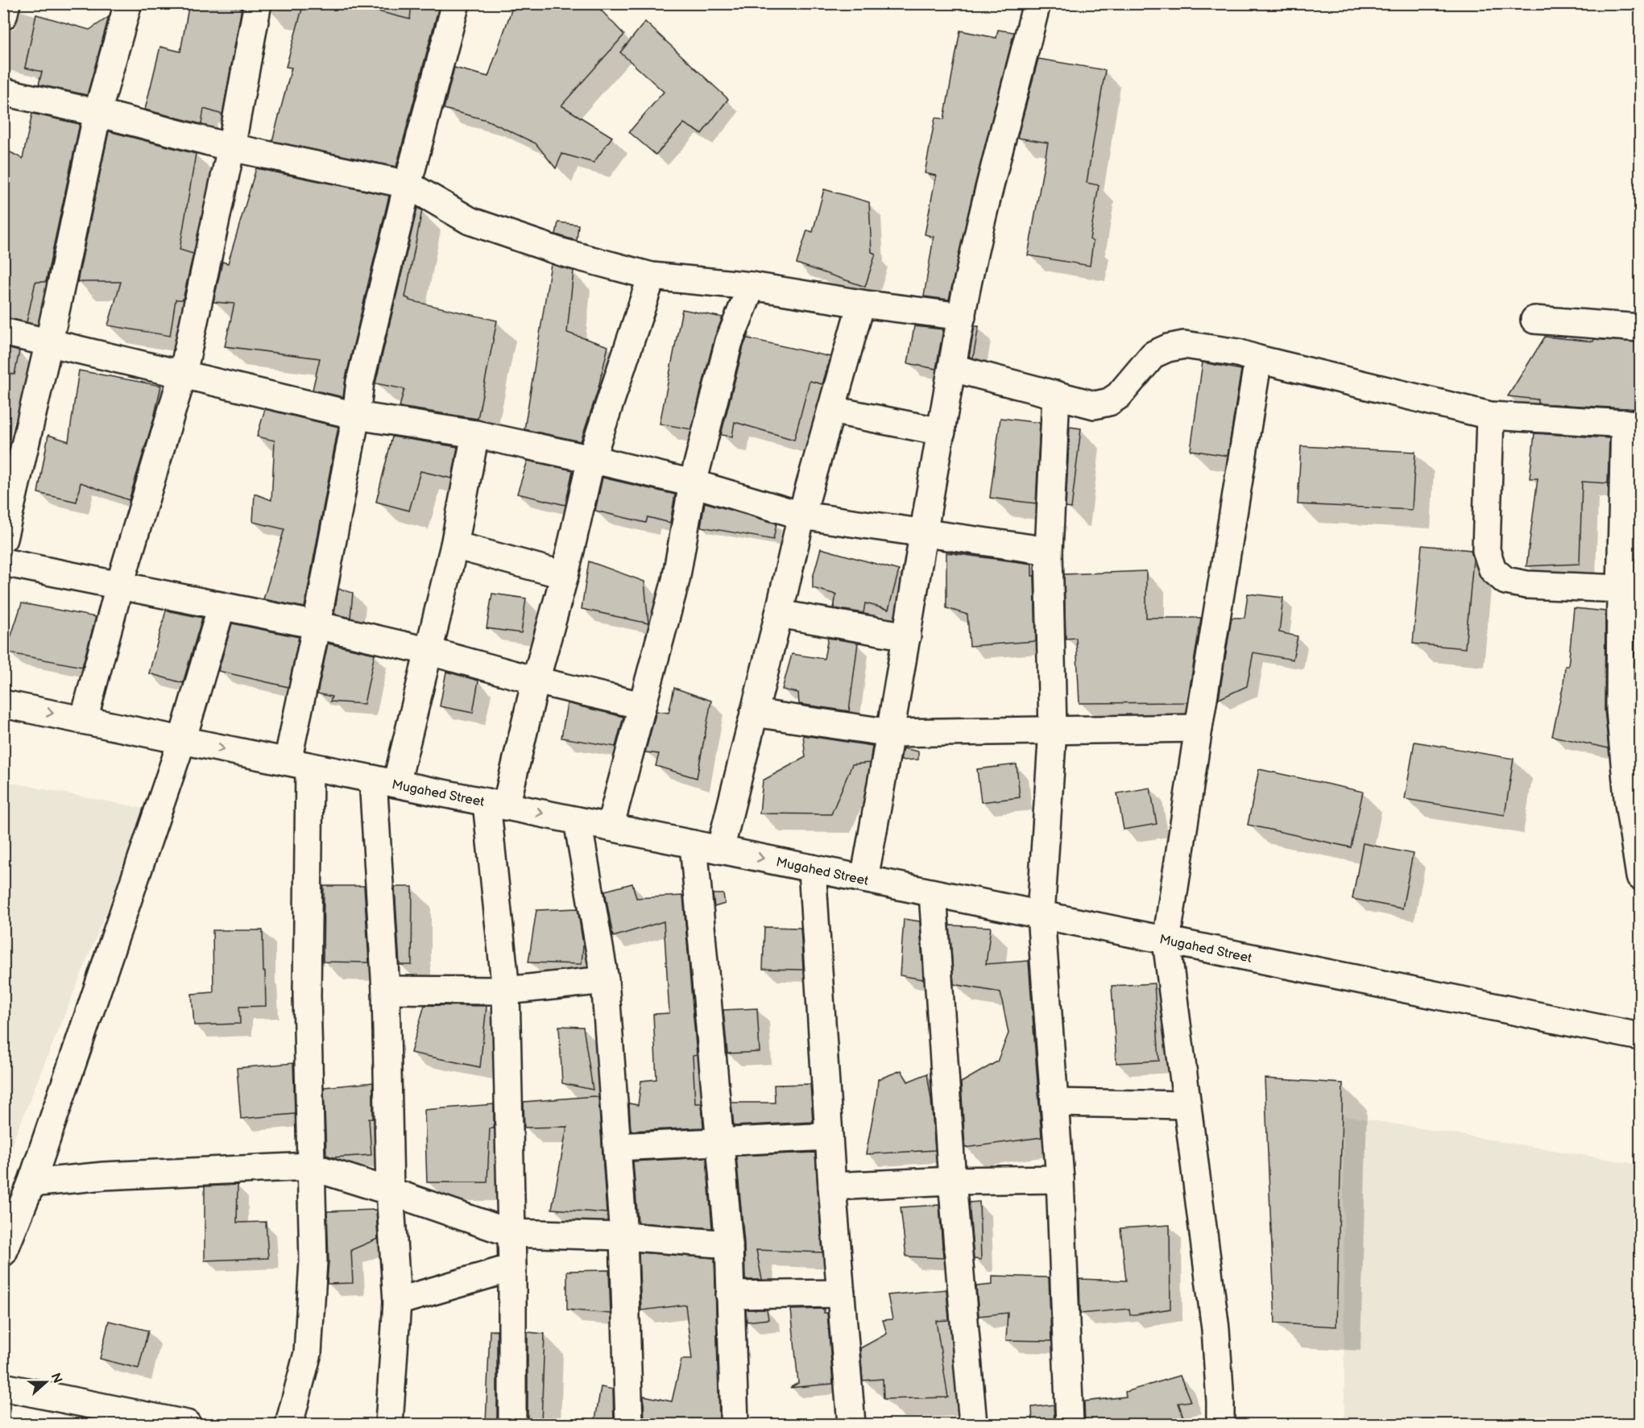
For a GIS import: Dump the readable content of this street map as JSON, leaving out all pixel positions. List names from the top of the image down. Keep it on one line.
{"streets":{"street":["Mugahed Street"]},"north":"right"}
